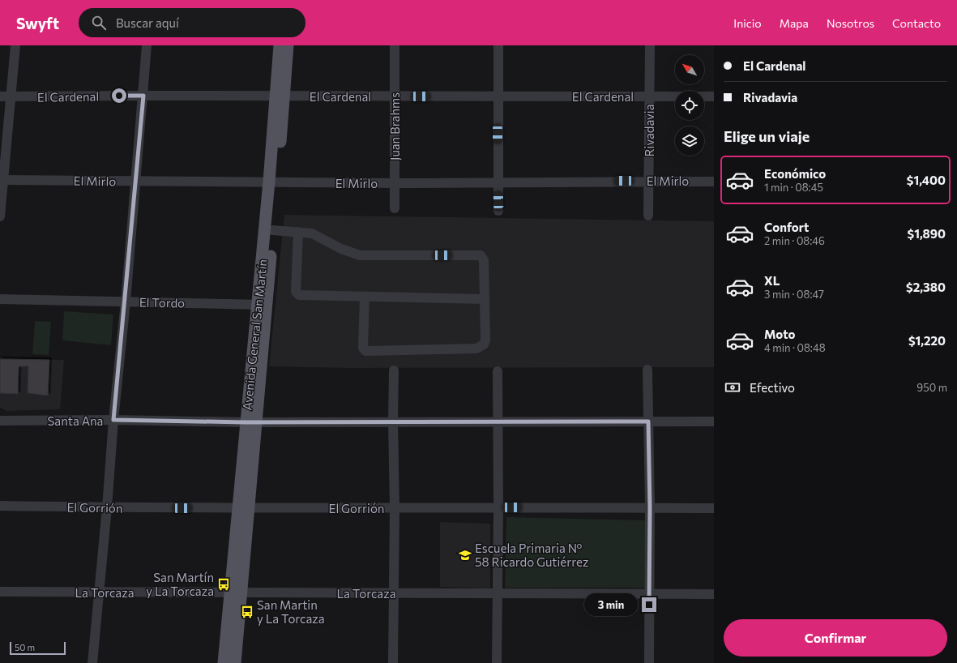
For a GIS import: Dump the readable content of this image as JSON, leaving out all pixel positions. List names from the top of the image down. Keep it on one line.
{"streets":{"main road":["Avenida General San Martín"],"street":["El Cardenal","Juan Brahms","Rivadavia","El Mirlo","El Tordo","Santa Ana","El Gorrión","La Torcaza"]},"crossings":[["El Cardenal","Juan Brahms"],["El Cardenal","Rivadavia"],["El Cardenal","Avenida General San Martín"],["Juan Brahms","El Mirlo"],["Rivadavia","El Mirlo"],["El Mirlo","Avenida General San Martín"],["El Tordo","Avenida General San Martín"],["Avenida General San Martín","Santa Ana"],["Avenida General San Martín","El Gorrión"],["Avenida General San Martín","La Torcaza"]],"places":{"school or university":["Escuela Primaria Nº 58 Ricardo Gutiérrez"],"bus stop":["San Martín y La Torcaza","San Martin y La Torcaza"]},"scale_bar":"50 m","north":"top left","page":{"header":"Swyft","search":"Buscar aquí","nav":["Inicio","Mapa","Nosotros","Contacto"],"banner":["El Cardenal","Rivadavia"],"heading":"Elige un viaje","list":[{"name":"Económico","note":"1 min · 08:45","value":"$1,400"},{"name":"Confort","note":"2 min · 08:46","value":"$1,890"},{"name":"XL","note":"3 min · 08:47","value":"$2,380"},{"name":"Moto","note":"4 min · 08:48","value":"$1,220"}],"pay":["Efectivo","950 m"],"bubble":"3 min","buttons":"Confirmar","scale":"50 m"}}
